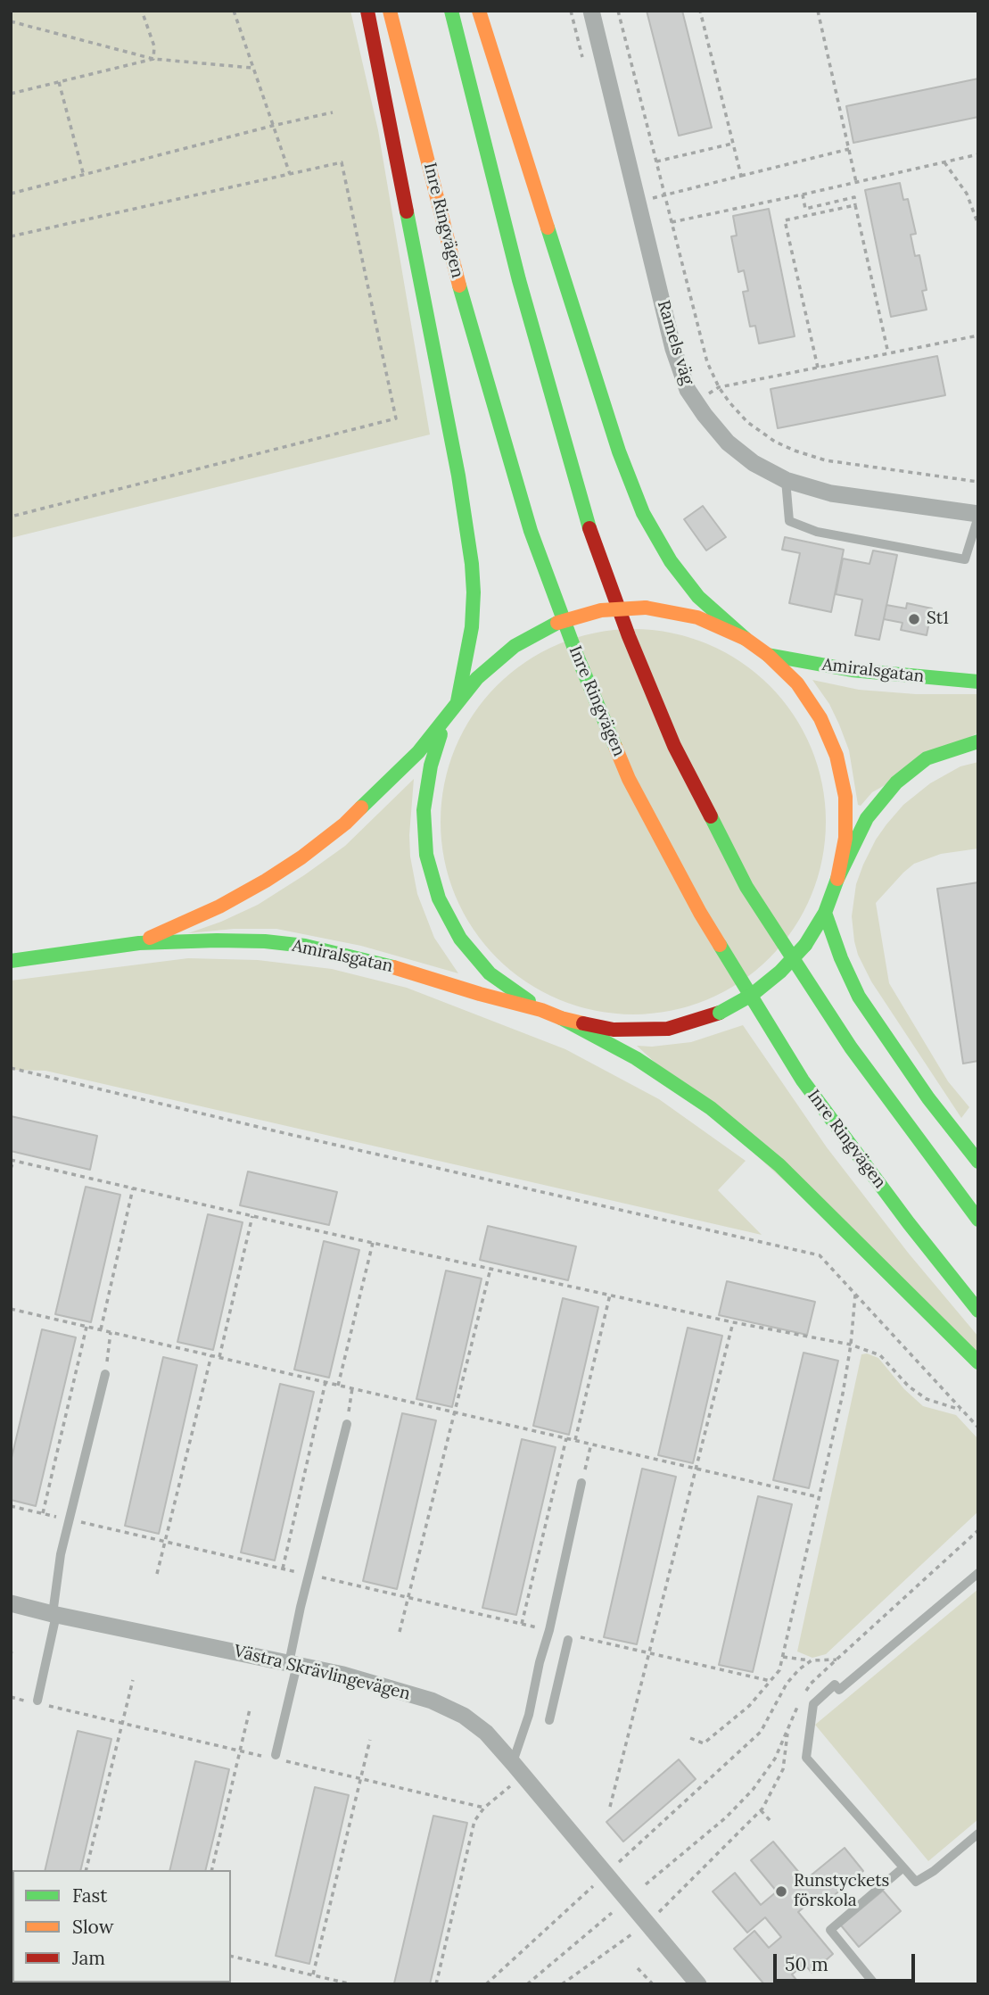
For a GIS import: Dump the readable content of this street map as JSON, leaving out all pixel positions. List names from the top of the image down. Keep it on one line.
{"streets":{"main road":["Inre Ringvägen","Amiralsgatan"],"street":["Ramels väg","Västra Skrävlingevägen"]},"places":["St1","Runstyckets förskola"],"legend":["Fast","Slow","Jam"],"scale_bar":"50 m"}
